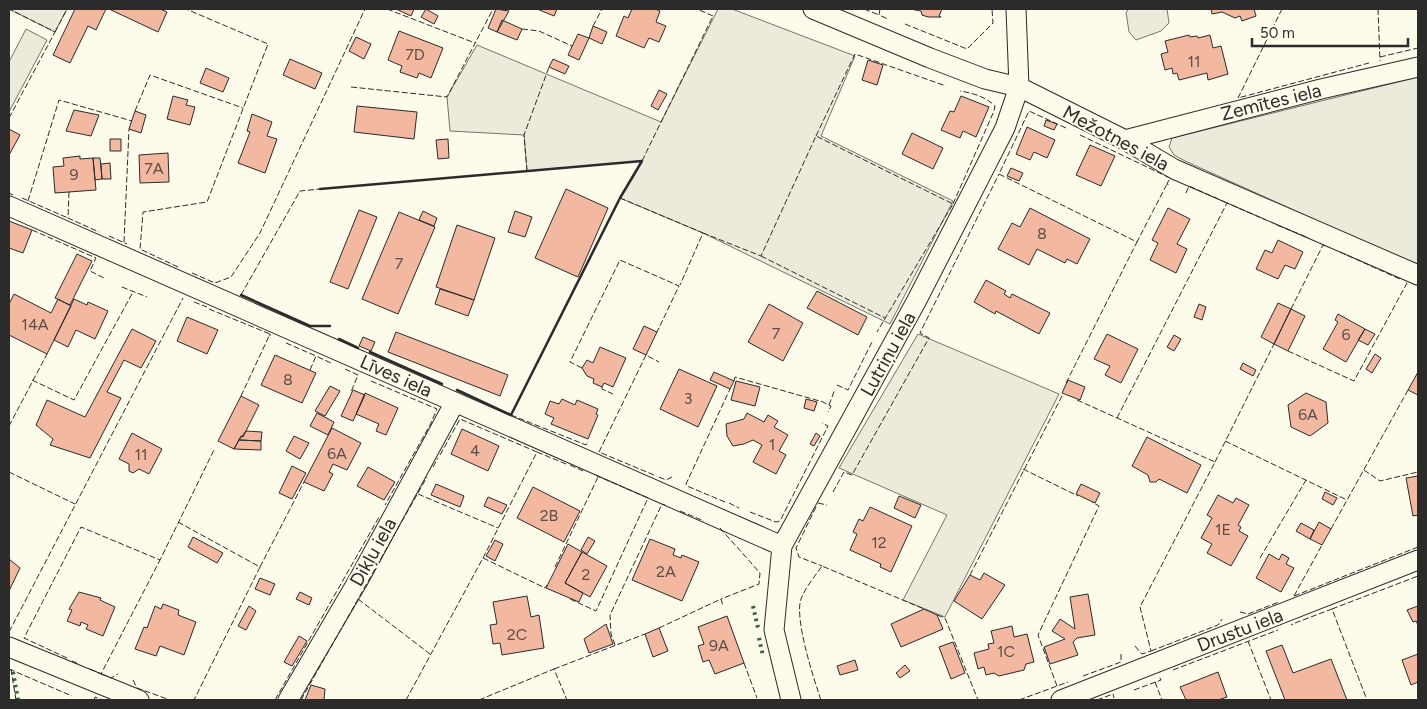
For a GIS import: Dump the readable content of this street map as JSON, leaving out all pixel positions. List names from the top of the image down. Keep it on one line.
{"streets":{"street":["Zemītes iela","Mežotnes iela","Lutriņu iela","Līves iela","Dikļu iela","Drustu iela"]},"crossings":[["Zemītes iela","Mežotnes iela"],["Mežotnes iela","Lutriņu iela"],["Lutriņu iela","Līves iela"],["Līves iela","Dikļu iela"]],"house_numbers":["7D","11","7A","9","8","7","14A","7","6","8","3","6A","1","4","6A","11","2B","1E","12","2A","2","2C","9A","1C"],"scale_bar":"50 m"}
